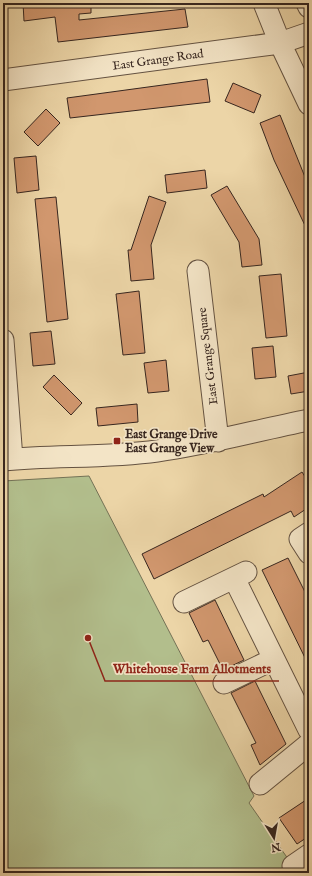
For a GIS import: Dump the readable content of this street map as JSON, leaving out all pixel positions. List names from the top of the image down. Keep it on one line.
{"streets":{"street":["East Grange Road","East Grange Square"]},"places":{"transit":["East Grange Drive East Grange View"],"other":["Whitehouse Farm Allotments"]},"north":"bottom"}
